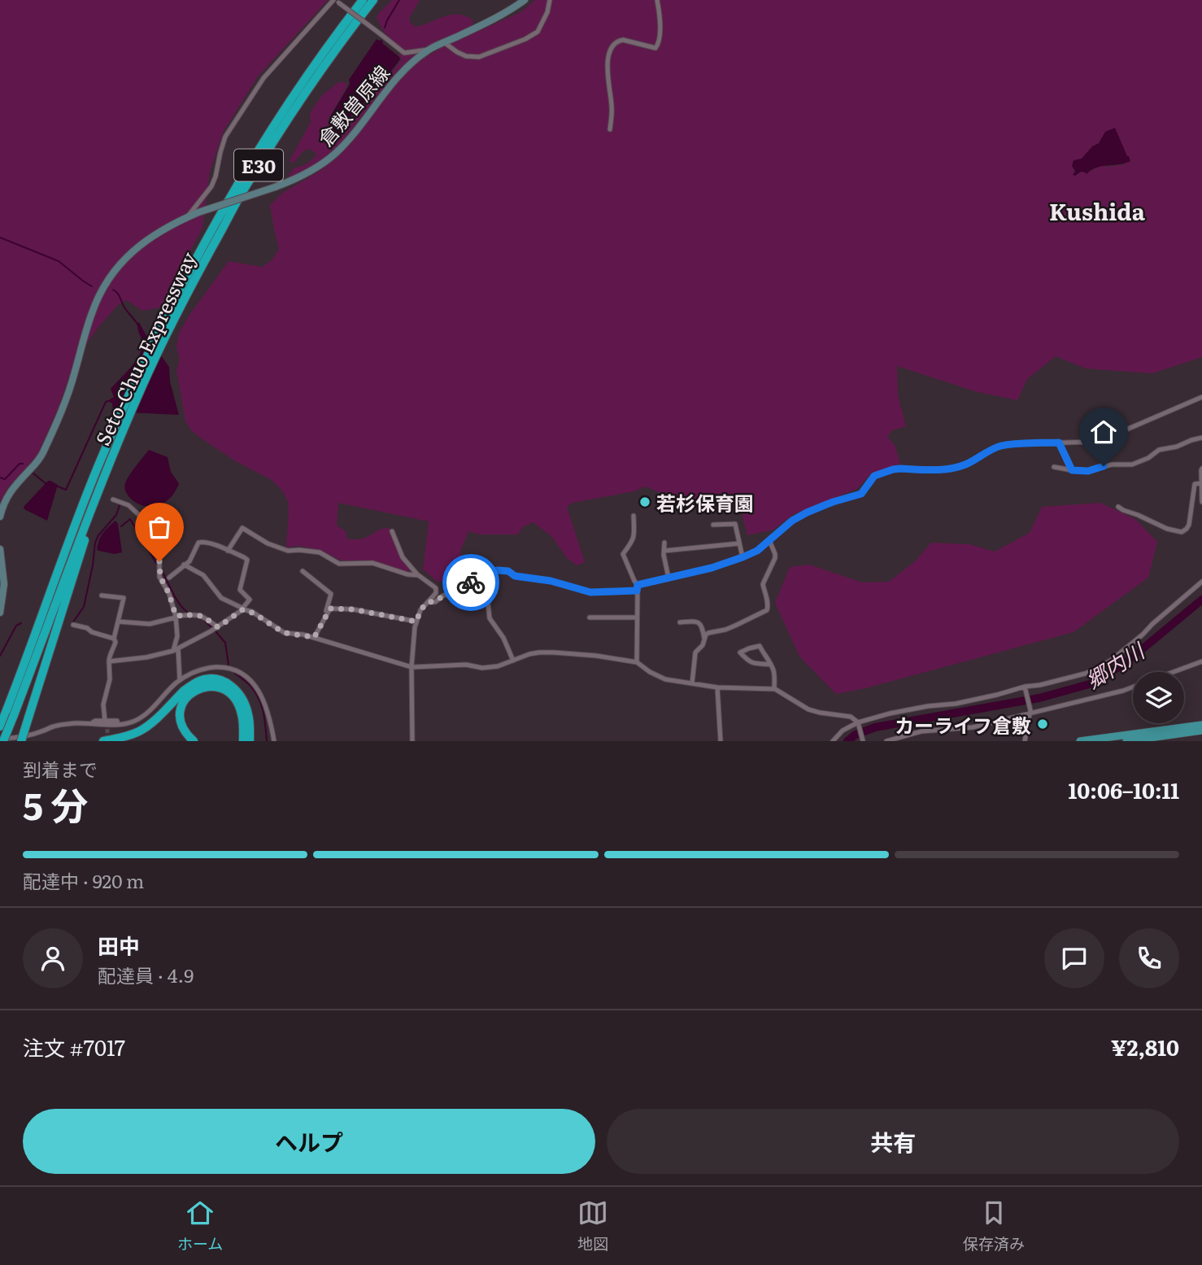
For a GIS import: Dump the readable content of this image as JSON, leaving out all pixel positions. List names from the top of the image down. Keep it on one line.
{"streets":{"highway":["E30","Seto-Chuo Expressway"],"street":["倉敷曽原線"]},"districts":["Kushida"],"water":["郷内川"],"places":["若杉保育園","カーライフ倉敷"],"page":{"heading":["5 分","到着まで","10:06–10:11"],"panel":["田中","配達員 · 4.9","注文 #7017","¥2,810"],"bar":"配達中 · 920 m","buttons":["ヘルプ","共有"],"tabs":["ホーム","地図","保存済み"]}}
